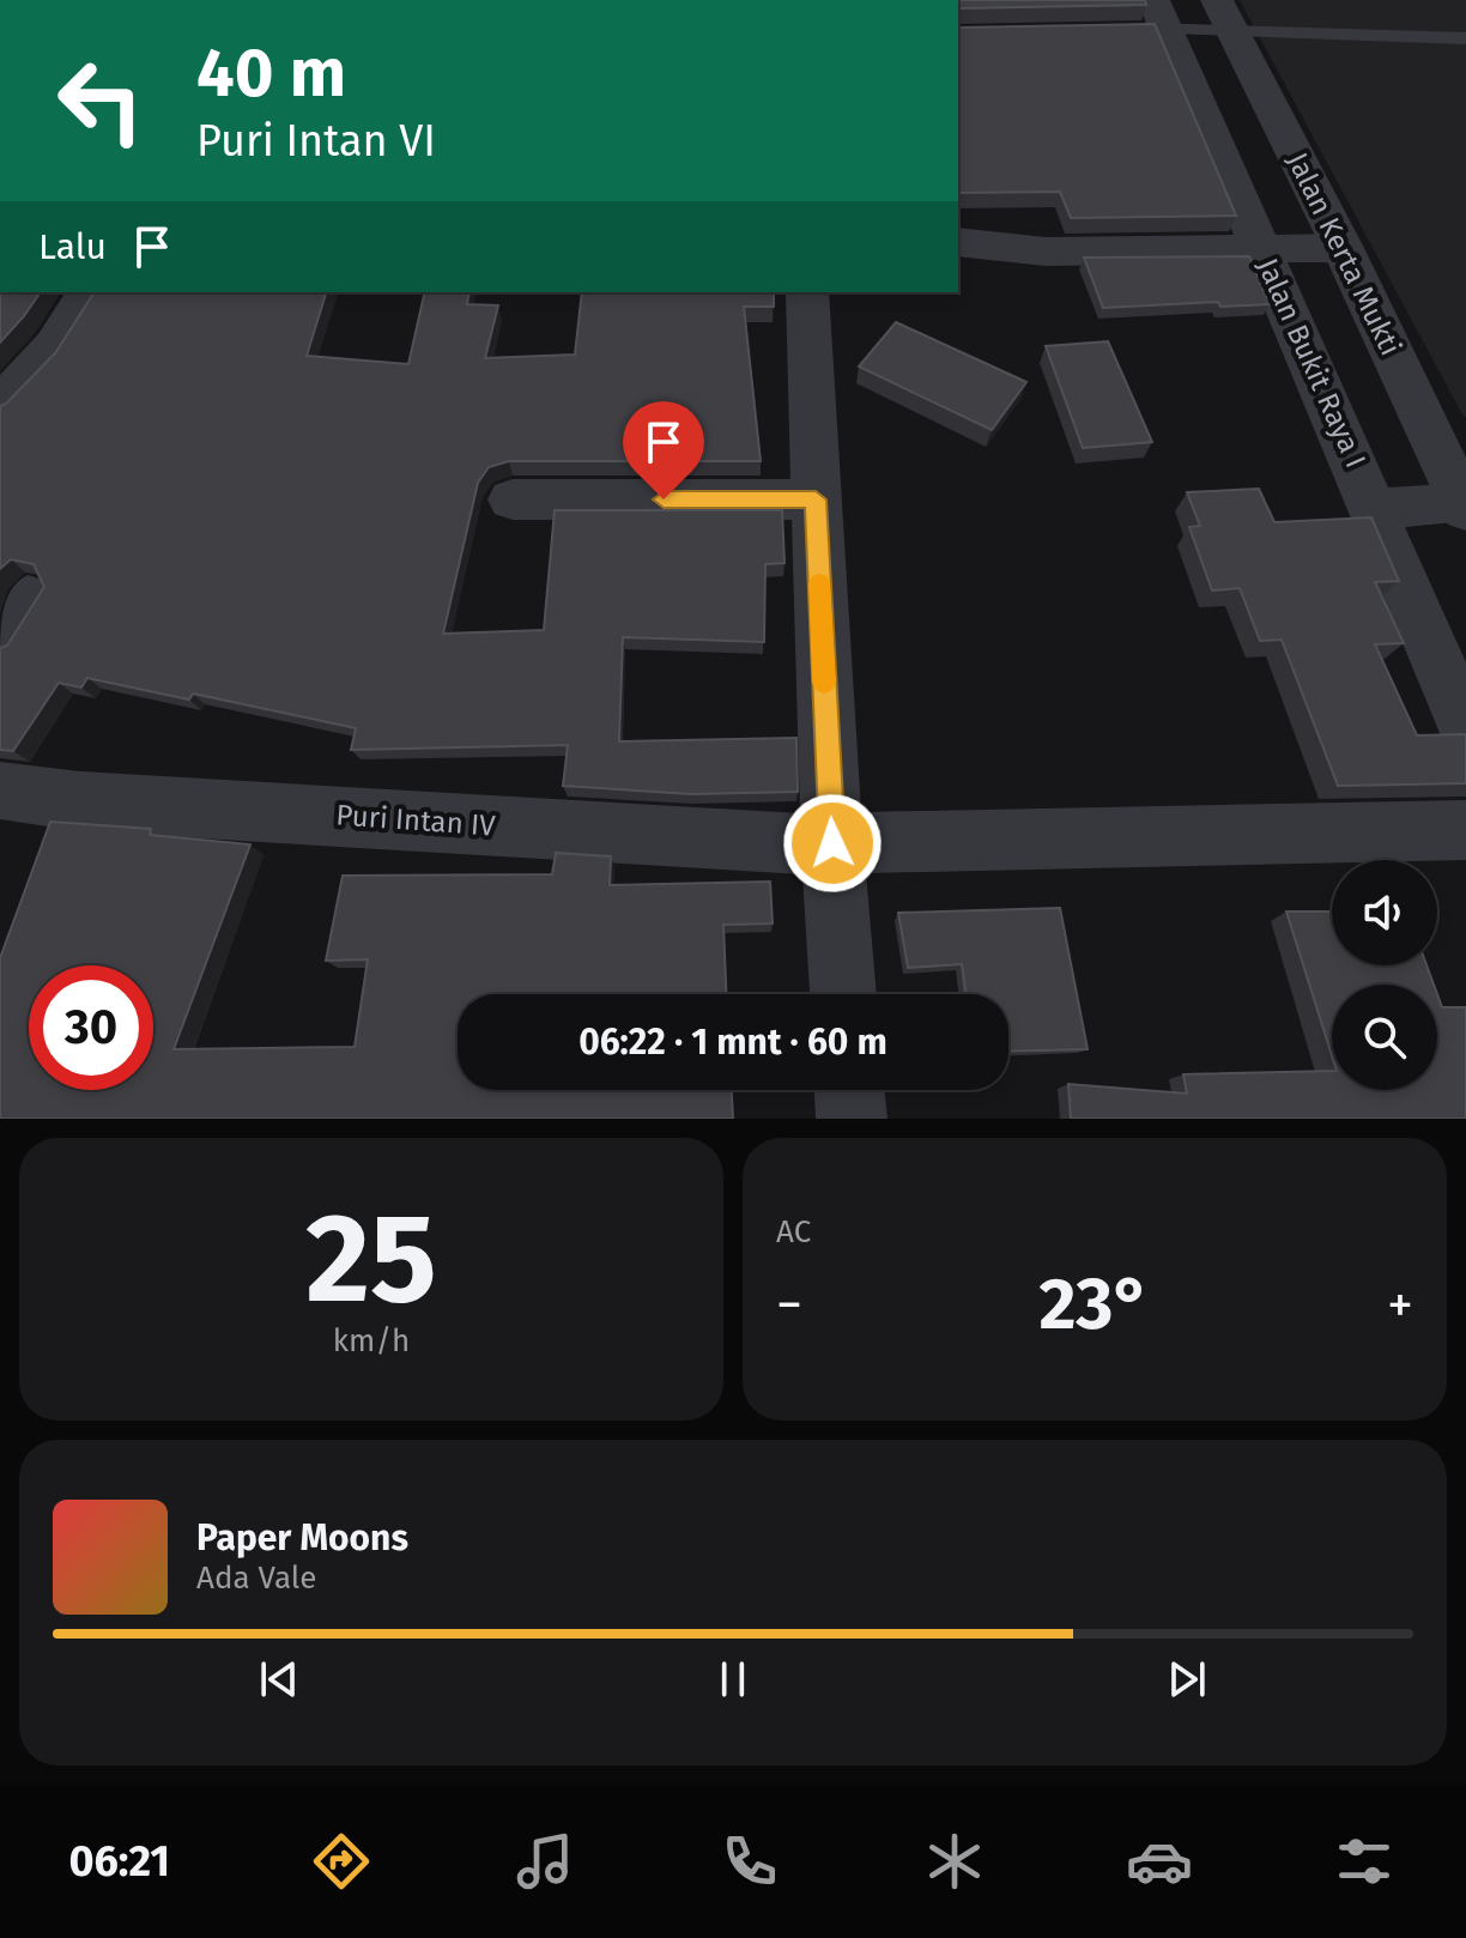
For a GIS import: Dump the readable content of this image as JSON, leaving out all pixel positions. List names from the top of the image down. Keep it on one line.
{"streets":{"street":["Jalan Kerta Mukti","Jalan Bukit Raya I","Puri Intan IV"]},"crossings":[["Jalan Kerta Mukti","Jalan Bukit Raya I"]],"page":{"turn":["40 m","Puri Intan VI"],"then":"Lalu","limit":"30","trip":"06:22 · 1 mnt · 60 m","tile":[["25","km/h"],"AC"],"heat":["−","23°","+"],"song":["Paper Moons","Ada Vale"],"tabs":"06:21"}}
